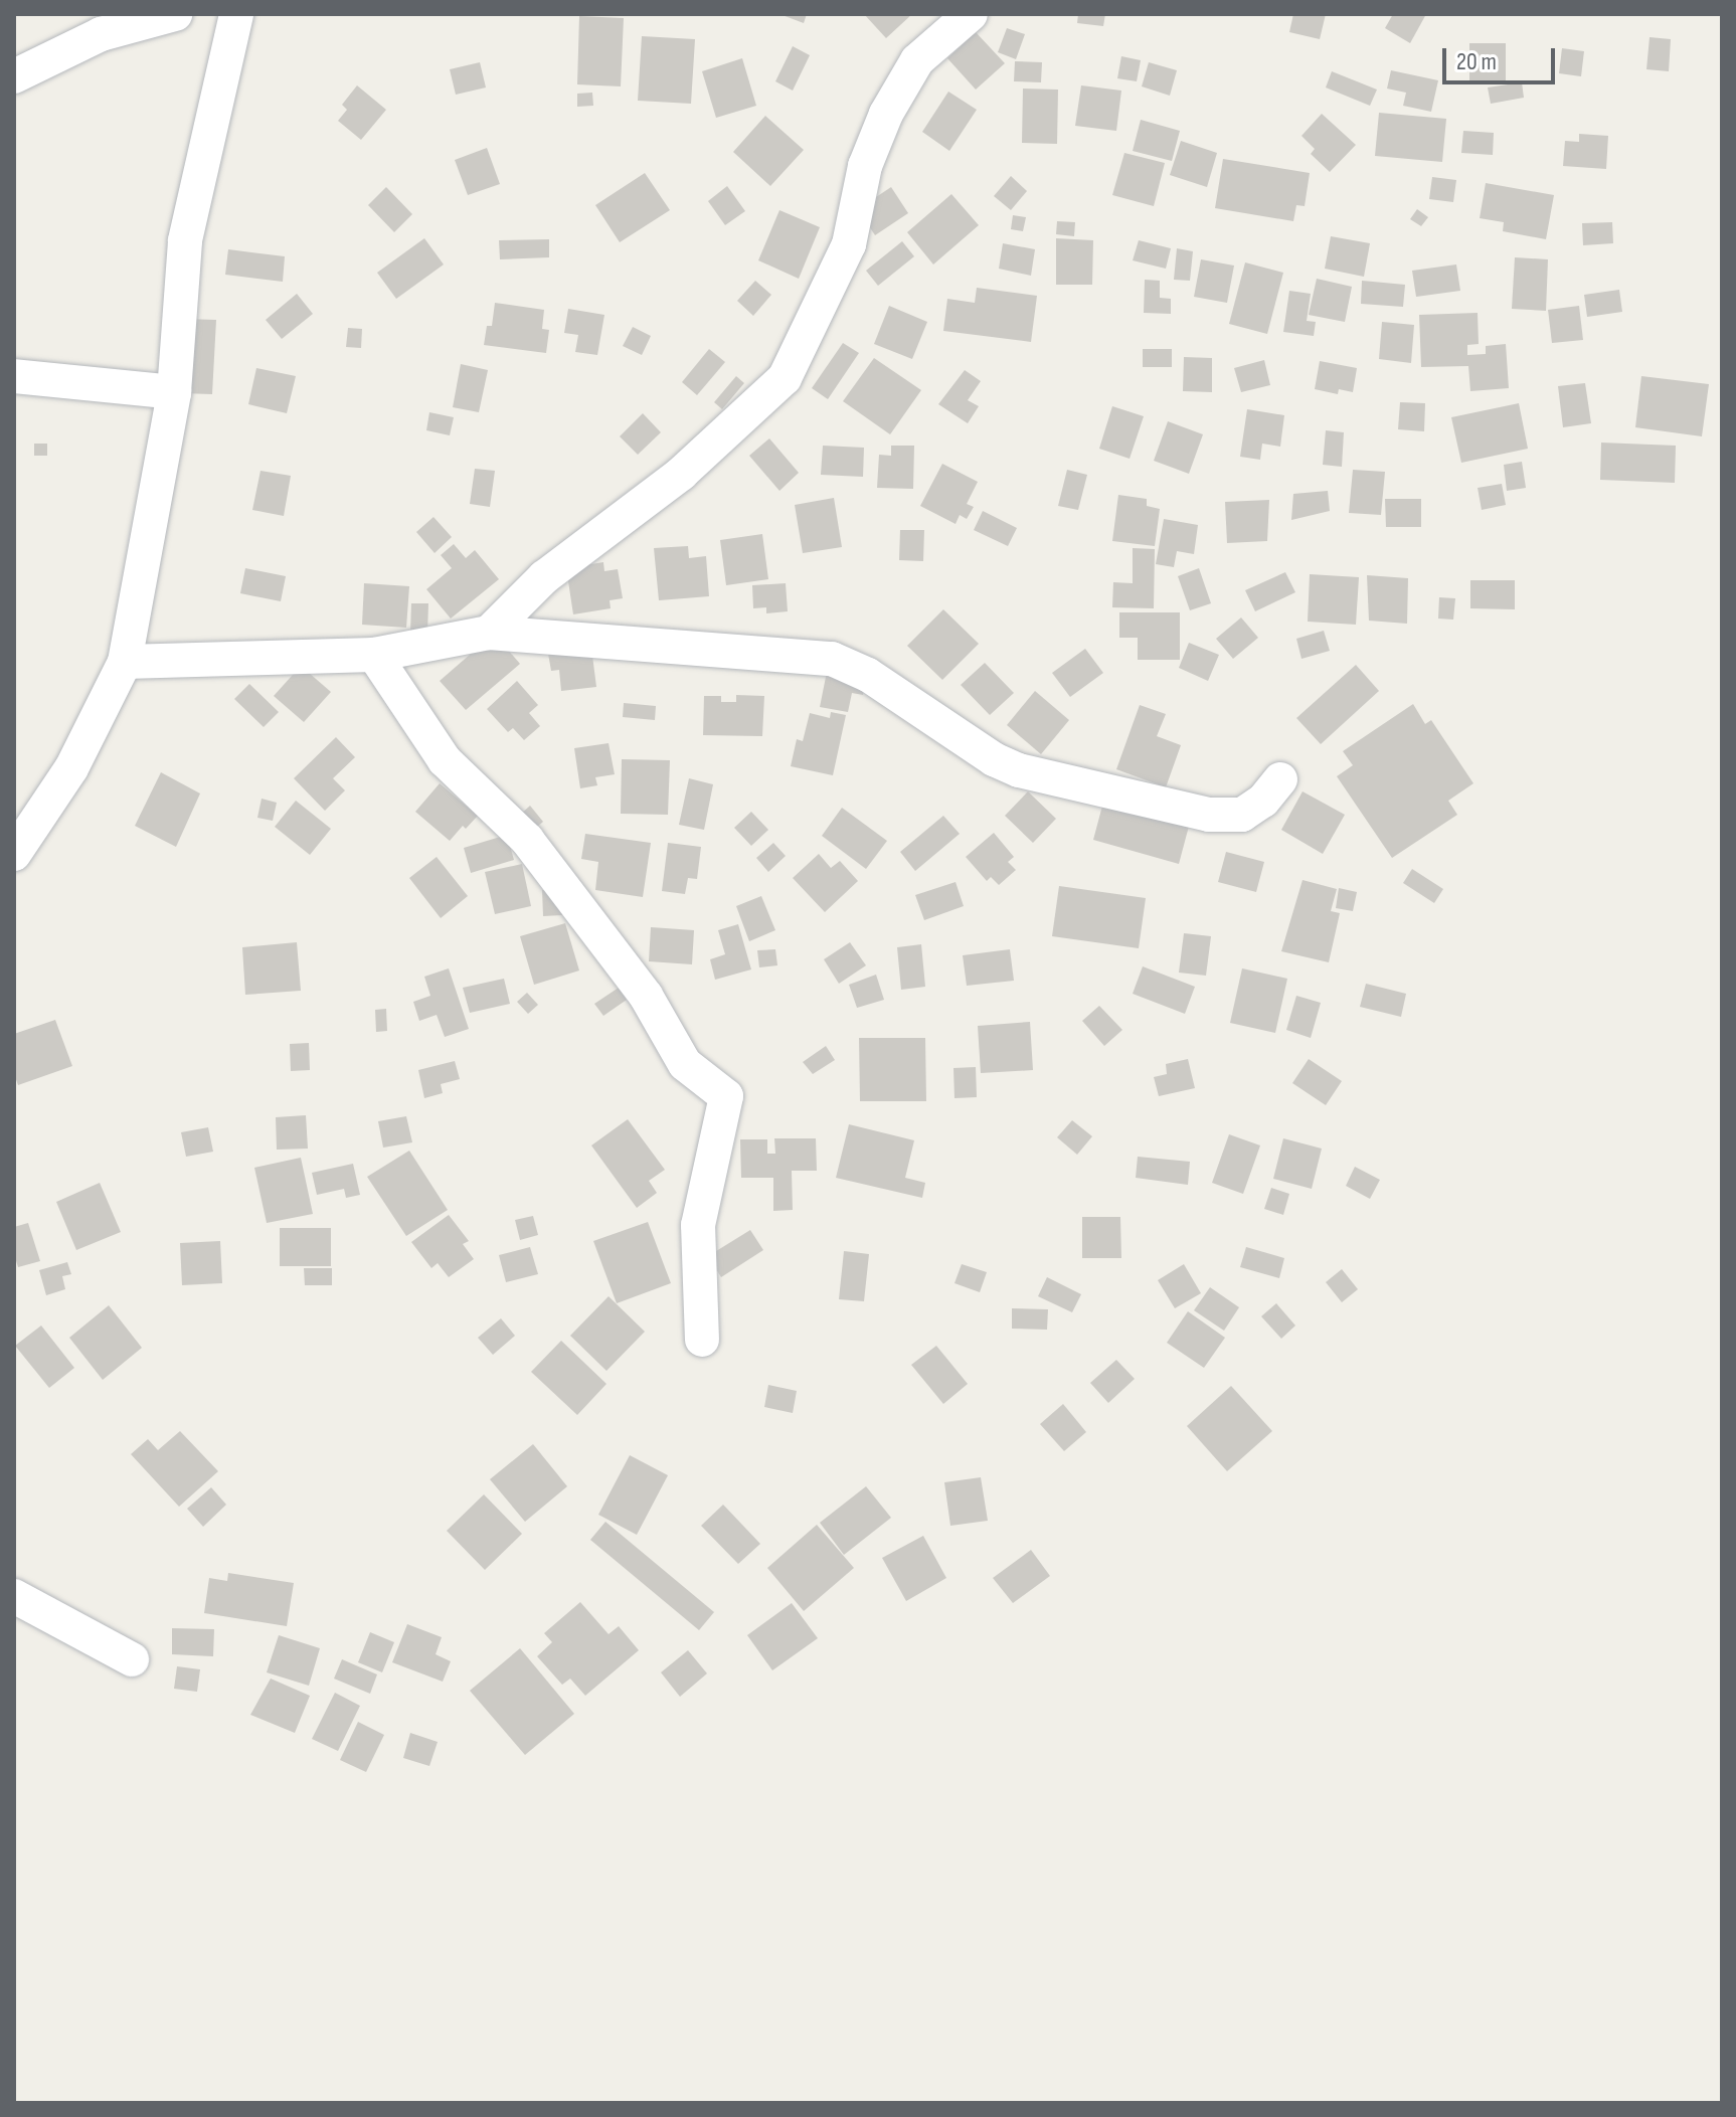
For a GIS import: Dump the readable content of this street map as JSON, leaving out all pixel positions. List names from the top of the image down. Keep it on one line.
{"scale_bar":"20 m"}
